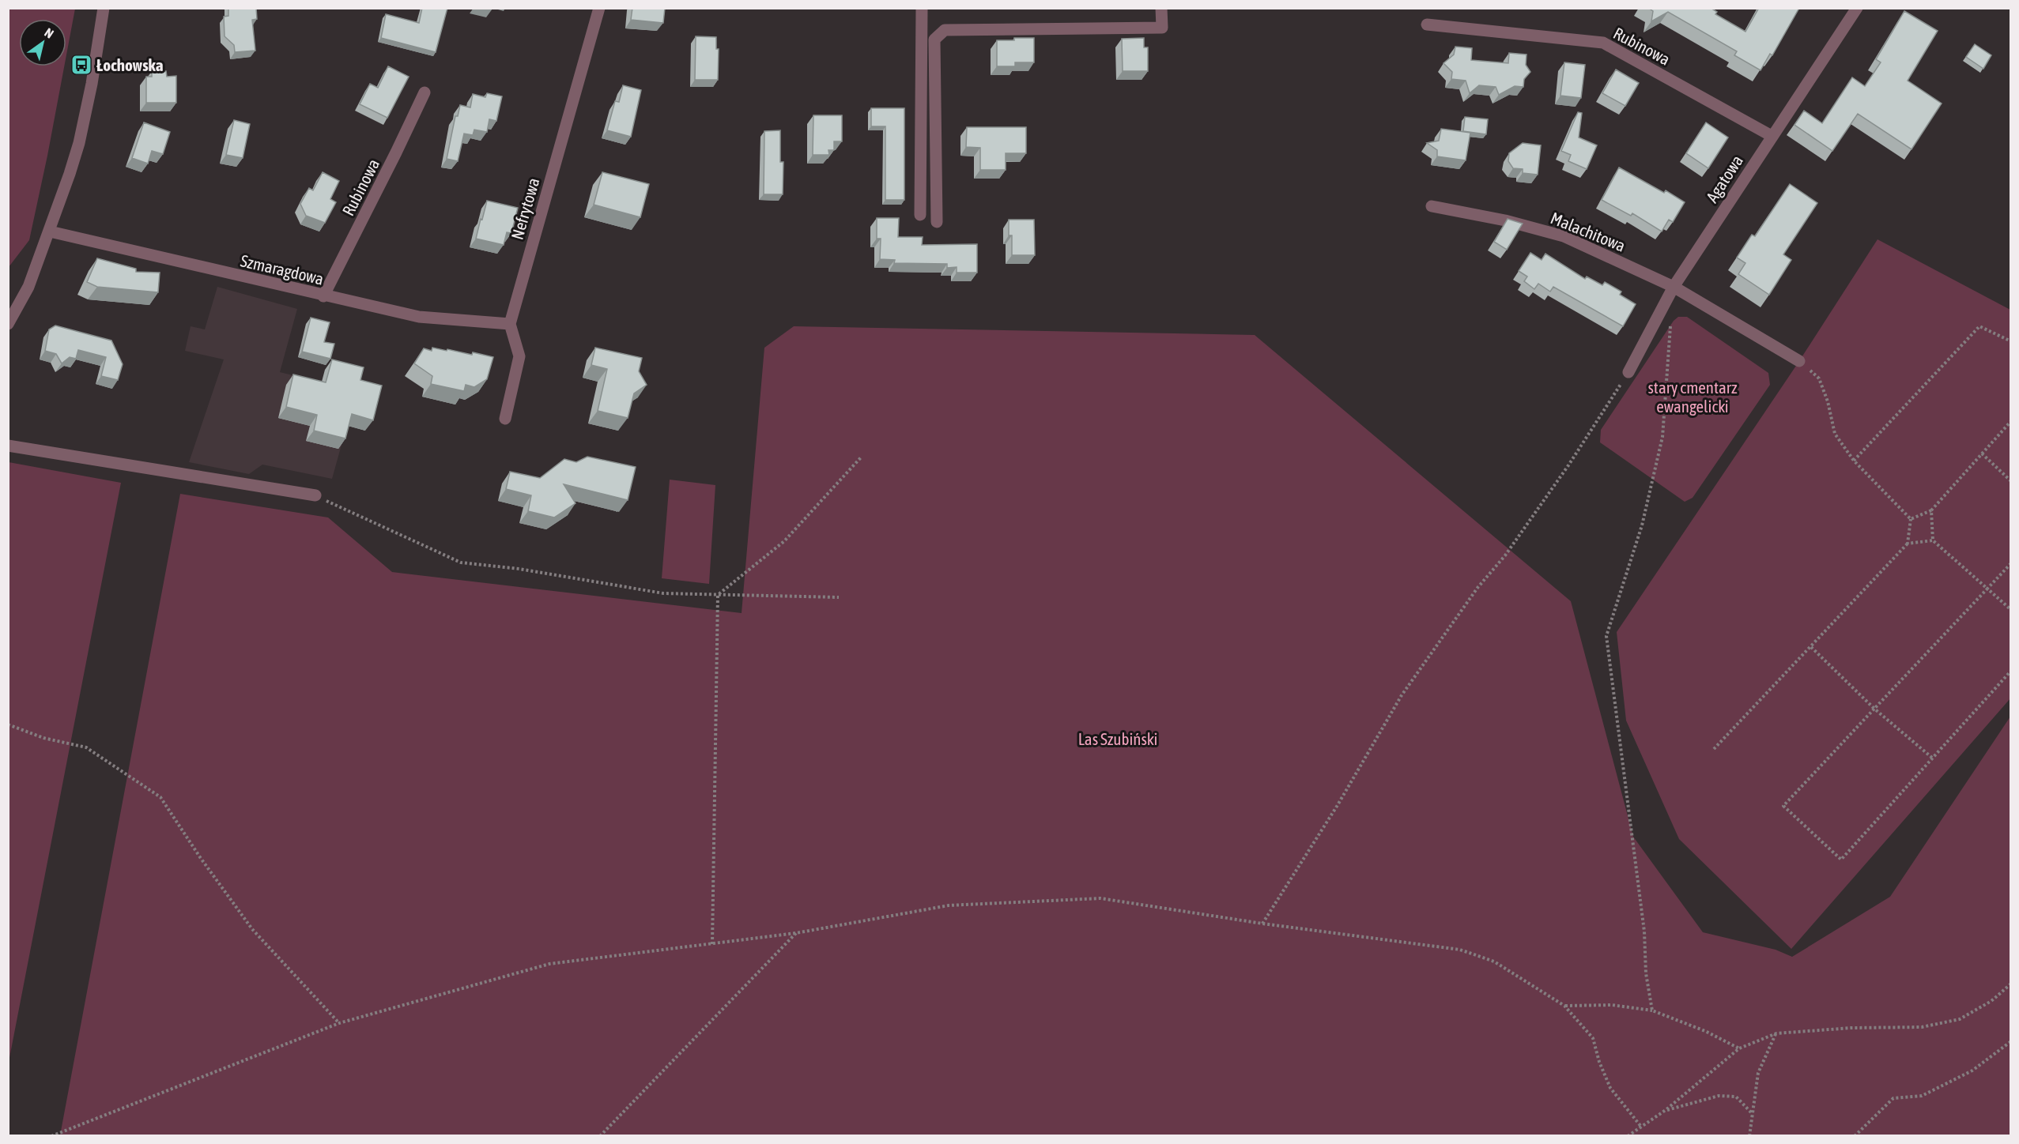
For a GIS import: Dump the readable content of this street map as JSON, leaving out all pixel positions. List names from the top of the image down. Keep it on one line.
{"streets":{"street":["Rubinowa","Agatowa","Nefrytowa","Malachitowa","Szmaragdowa"]},"crossings":[["Rubinowa","Agatowa"],["Rubinowa","Szmaragdowa"],["Agatowa","Malachitowa"],["Nefrytowa","Szmaragdowa"]],"parks":["stary cmentarz ewangelicki","Las Szubiński"],"places":{"bus stop":["Łochowska"]},"north":"top right"}
